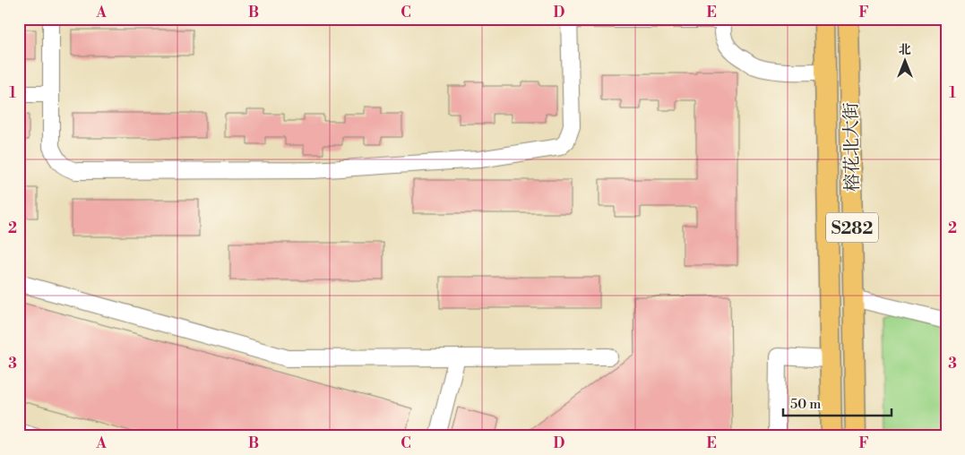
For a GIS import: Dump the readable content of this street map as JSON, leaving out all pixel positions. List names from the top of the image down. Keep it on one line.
{"streets":{"main road":["榕花北大街","S282"]},"scale_bar":"50 m","north":"top","grid":{"columns":["A","B","C","D","E","F"],"rows":["1","2","3"]}}
